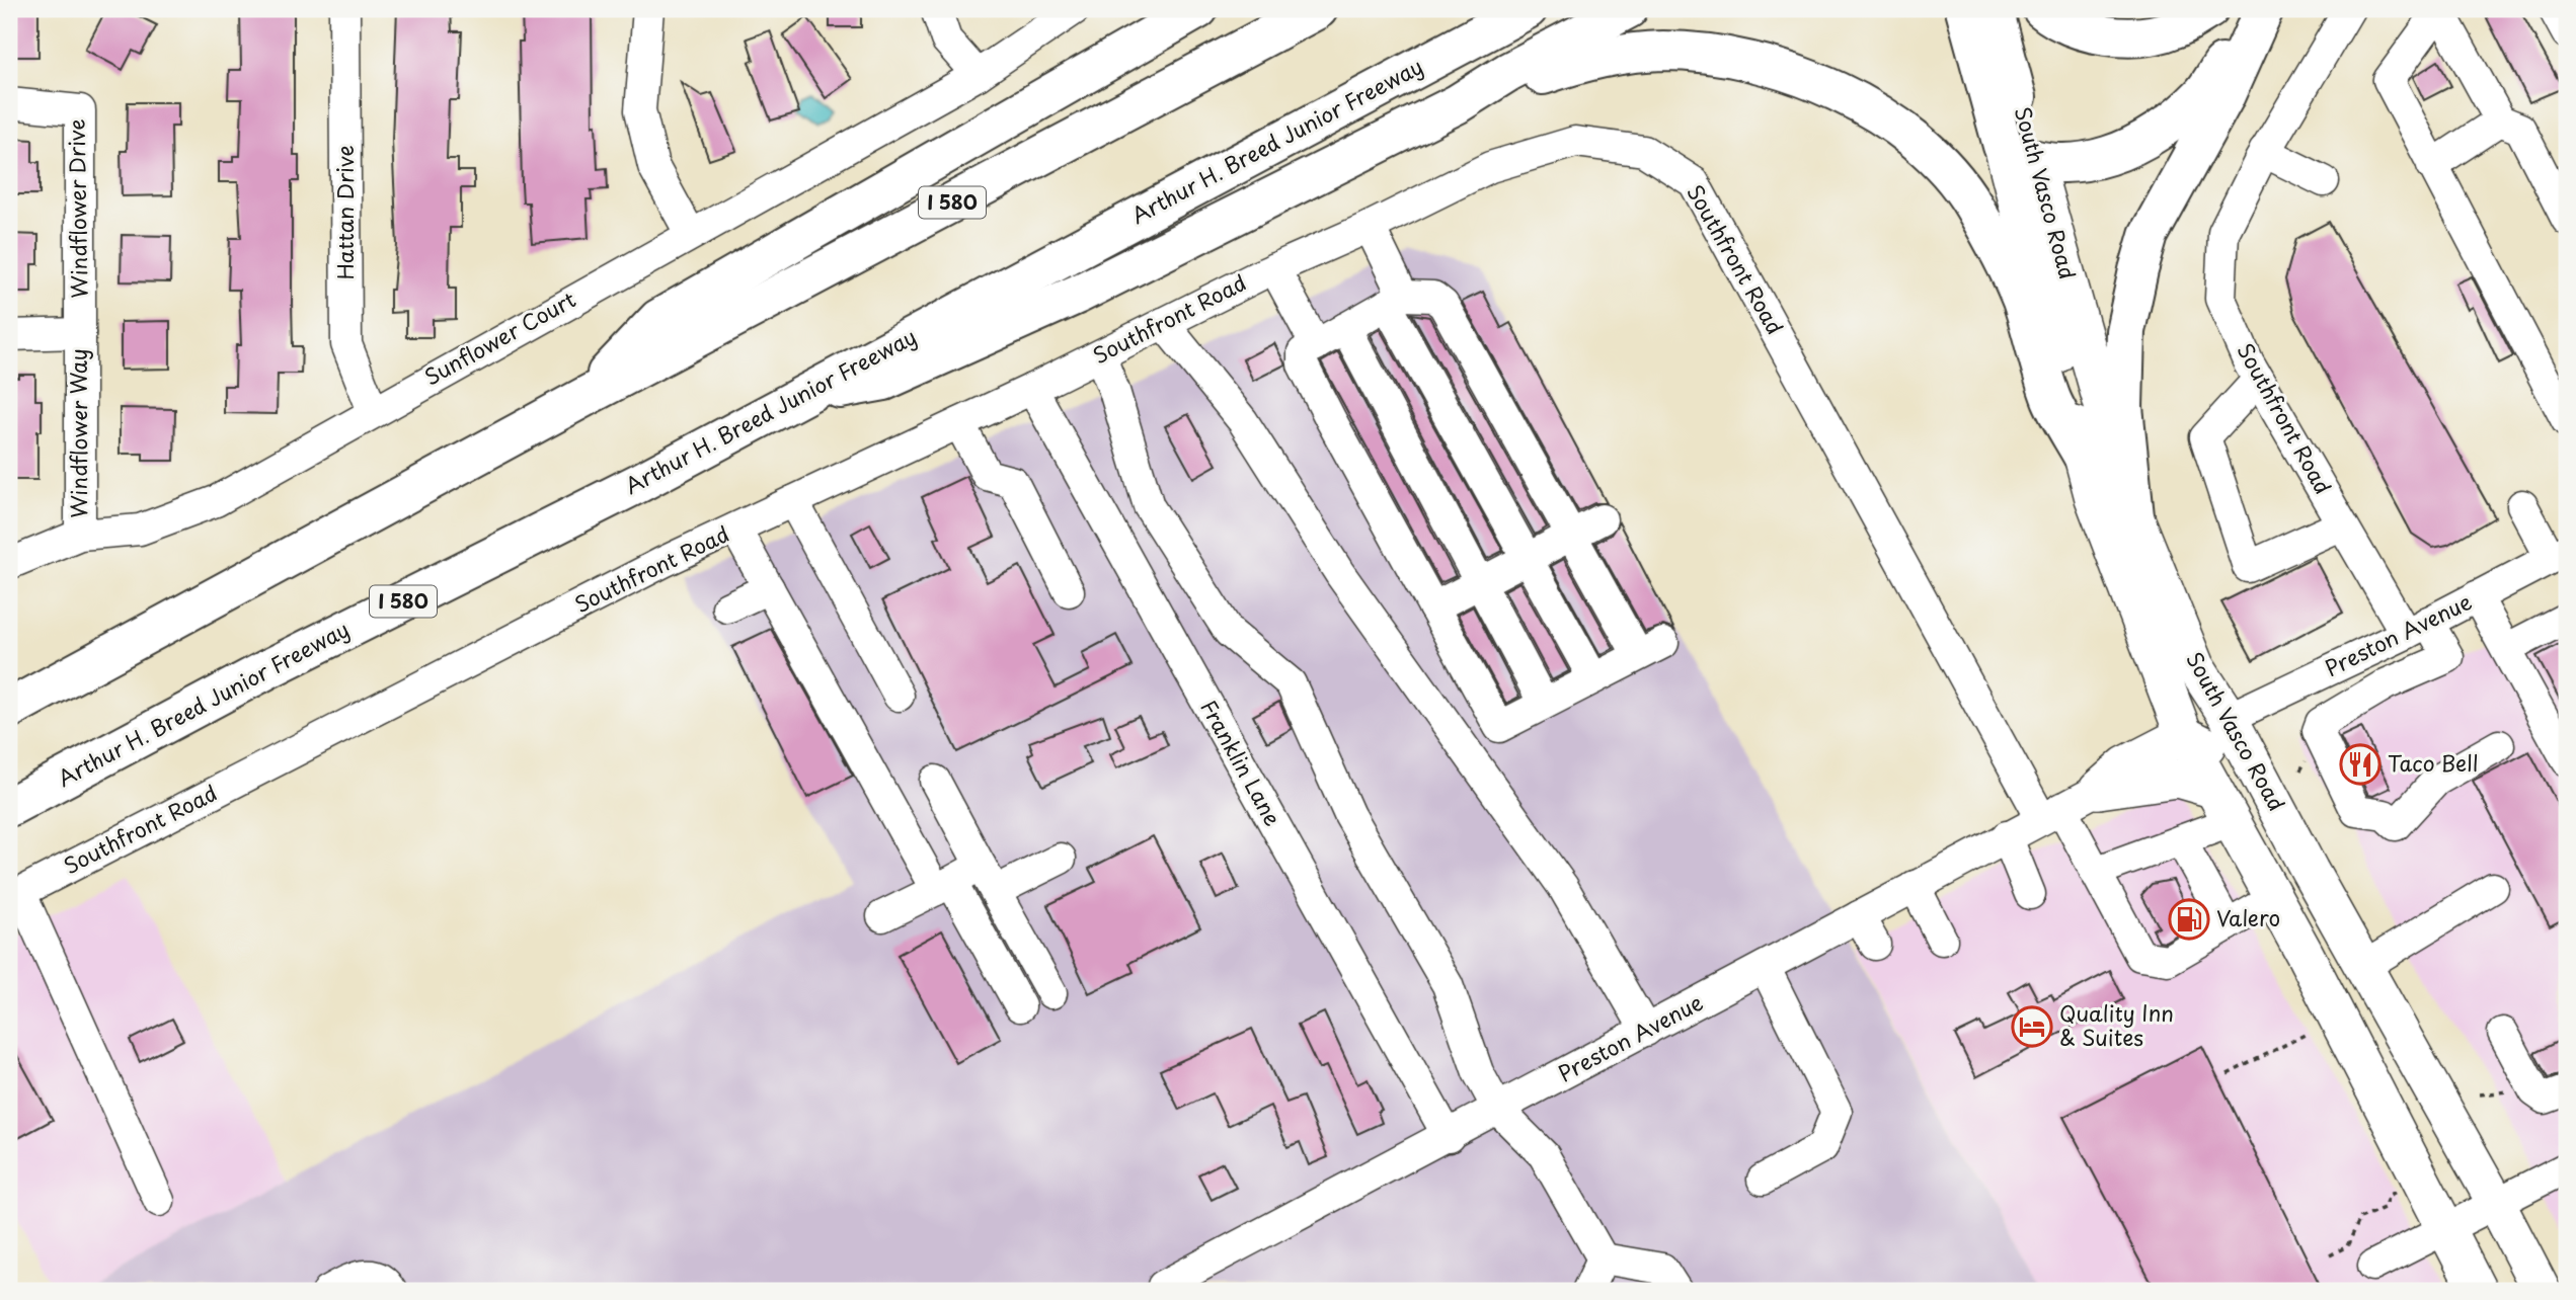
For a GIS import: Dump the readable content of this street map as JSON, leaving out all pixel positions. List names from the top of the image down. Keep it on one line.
{"streets":{"highway":["Arthur H. Breed Junior Freeway","South Vasco Road","I 580"],"street":["Windflower Drive","Hattan Drive","Southfront Road","Sunflower Court","Windflower Way","Preston Avenue","Franklin Lane"]},"crossings":[["South Vasco Road","Preston Avenue"],["Windflower Drive","Windflower Way"],["Hattan Drive","Sunflower Court"],["Southfront Road","Preston Avenue"],["Southfront Road","Franklin Lane"],["Sunflower Court","Windflower Way"],["Preston Avenue","Franklin Lane"]],"places":{"restaurant":["Taco Bell"],"fuel station":["Valero"],"hotel":["Quality Inn & Suites"]}}
